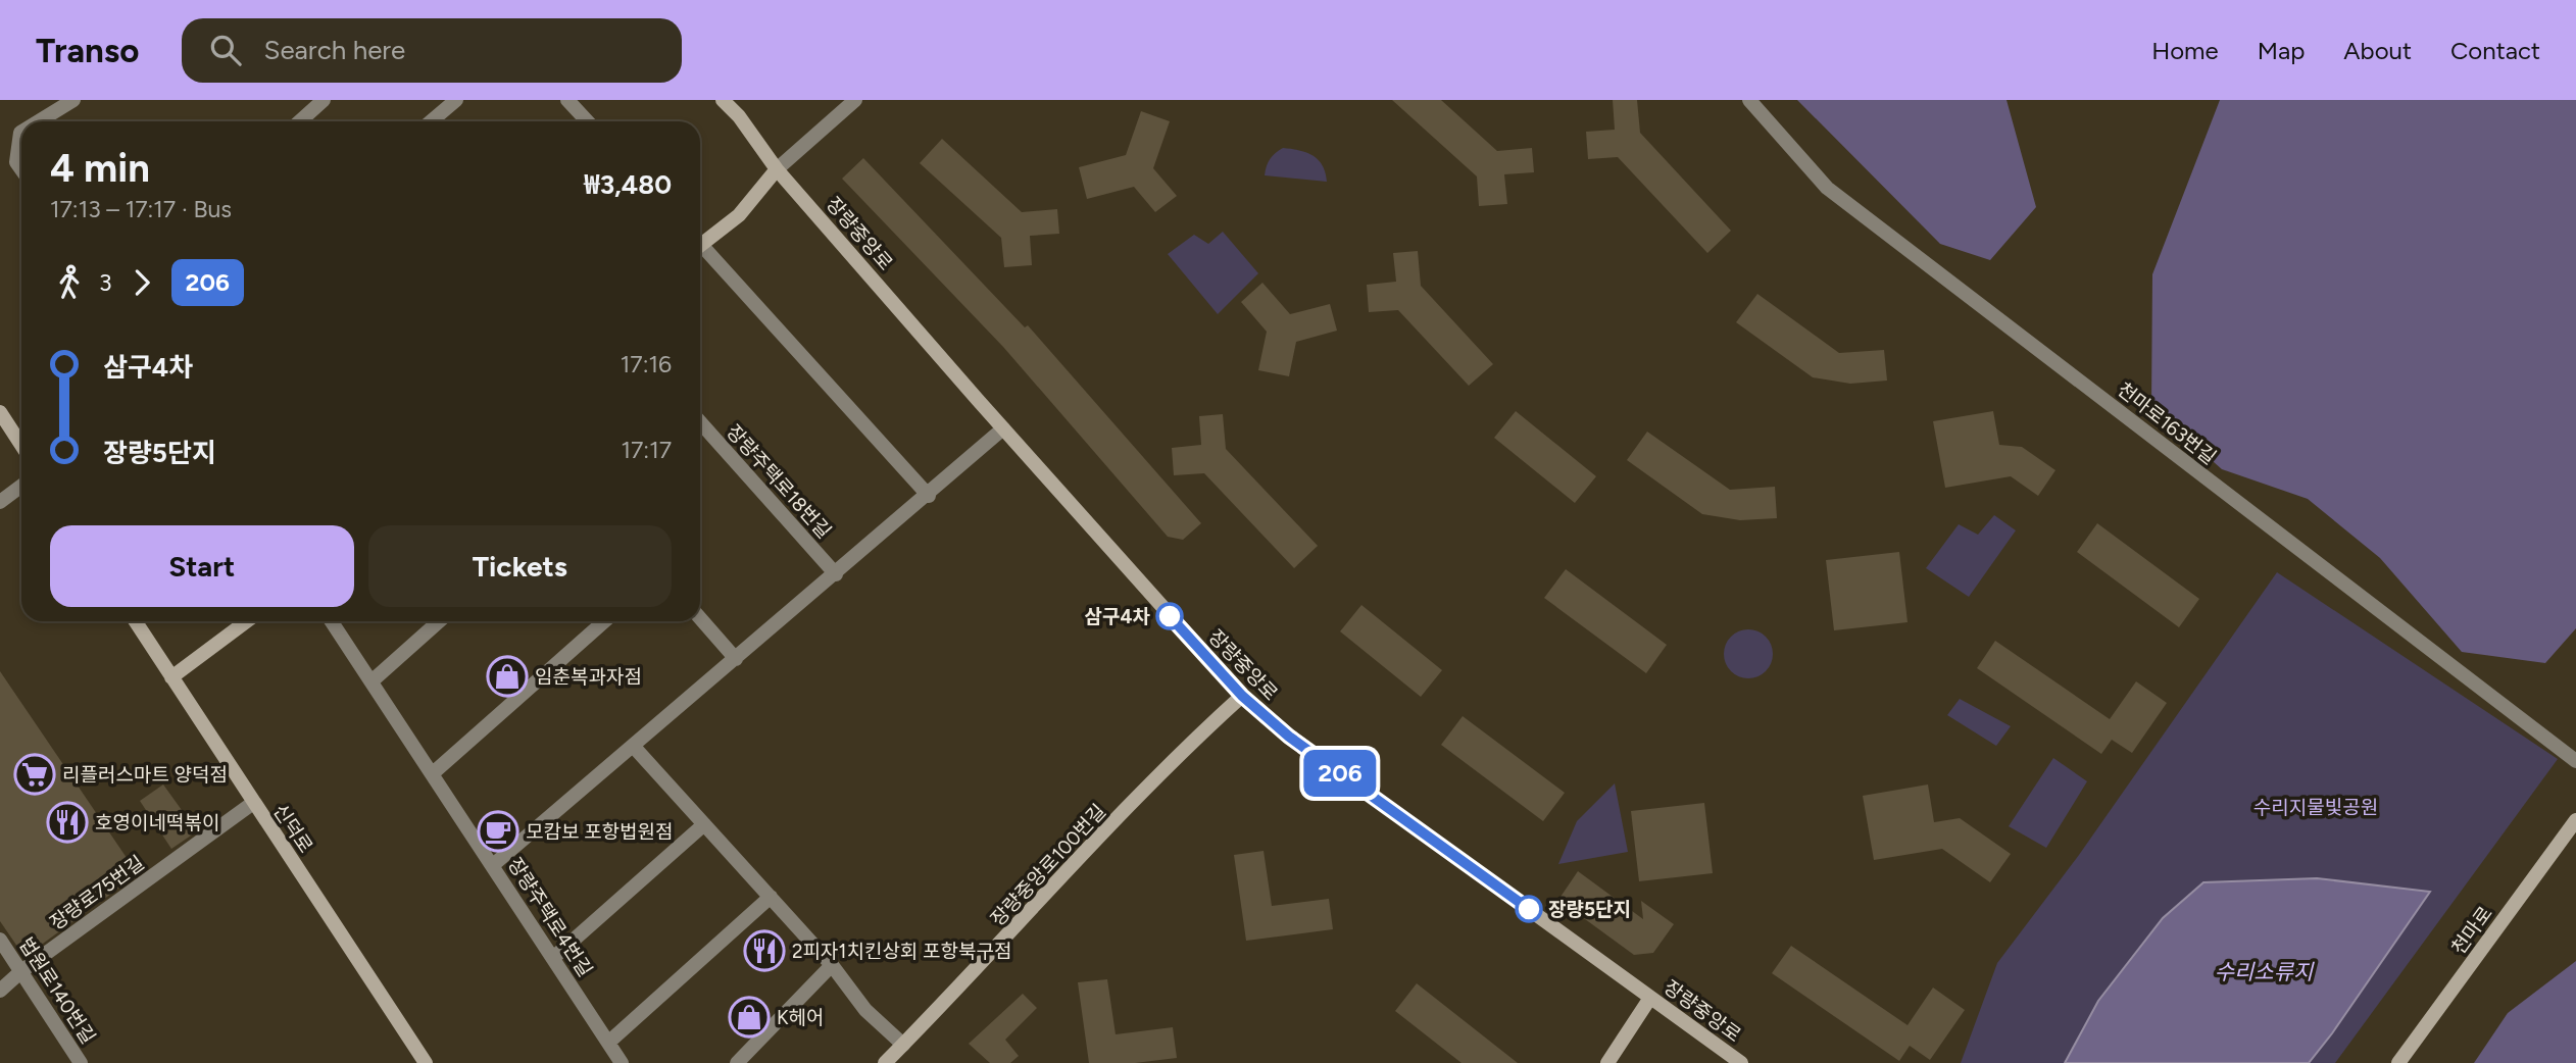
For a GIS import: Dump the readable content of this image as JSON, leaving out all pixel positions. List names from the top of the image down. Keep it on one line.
{"streets":{"street":["장량중앙로","천마로163번길","장량주택로18번길","신덕로","장량중앙로100번길","장량로75번길","장량주택로4번길","천마로","법원로140번길"]},"crossings":[["장량중앙로","장량중앙로100번길"],["신덕로","장량로75번길"],["장량로75번길","법원로140번길"]],"water":["수리소류지"],"parks":["수리지물빛공원"],"places":{"other":["삼구4차","장량5단지"],"shop":["임춘복과자점","K헤어"],"supermarket":["리플러스마트 양덕점"],"restaurant":["호영이네떡볶이","2피자1치킨상회 포항북구점"],"cafe":["모캄보 포항법원점"]},"lines":["bus line 206"],"page":{"header":"Transo","search":"Search here","nav":["Home","Map","About","Contact"],"on_map":"206","heading":["4 min","17:13 – 17:17 · Bus","₩3,480"],"legs":["3","206"],"list":[{"name":"삼구4차","value":"17:16"},{"name":"장량5단지","value":"17:17"}],"buttons":["Start","Tickets"]}}
